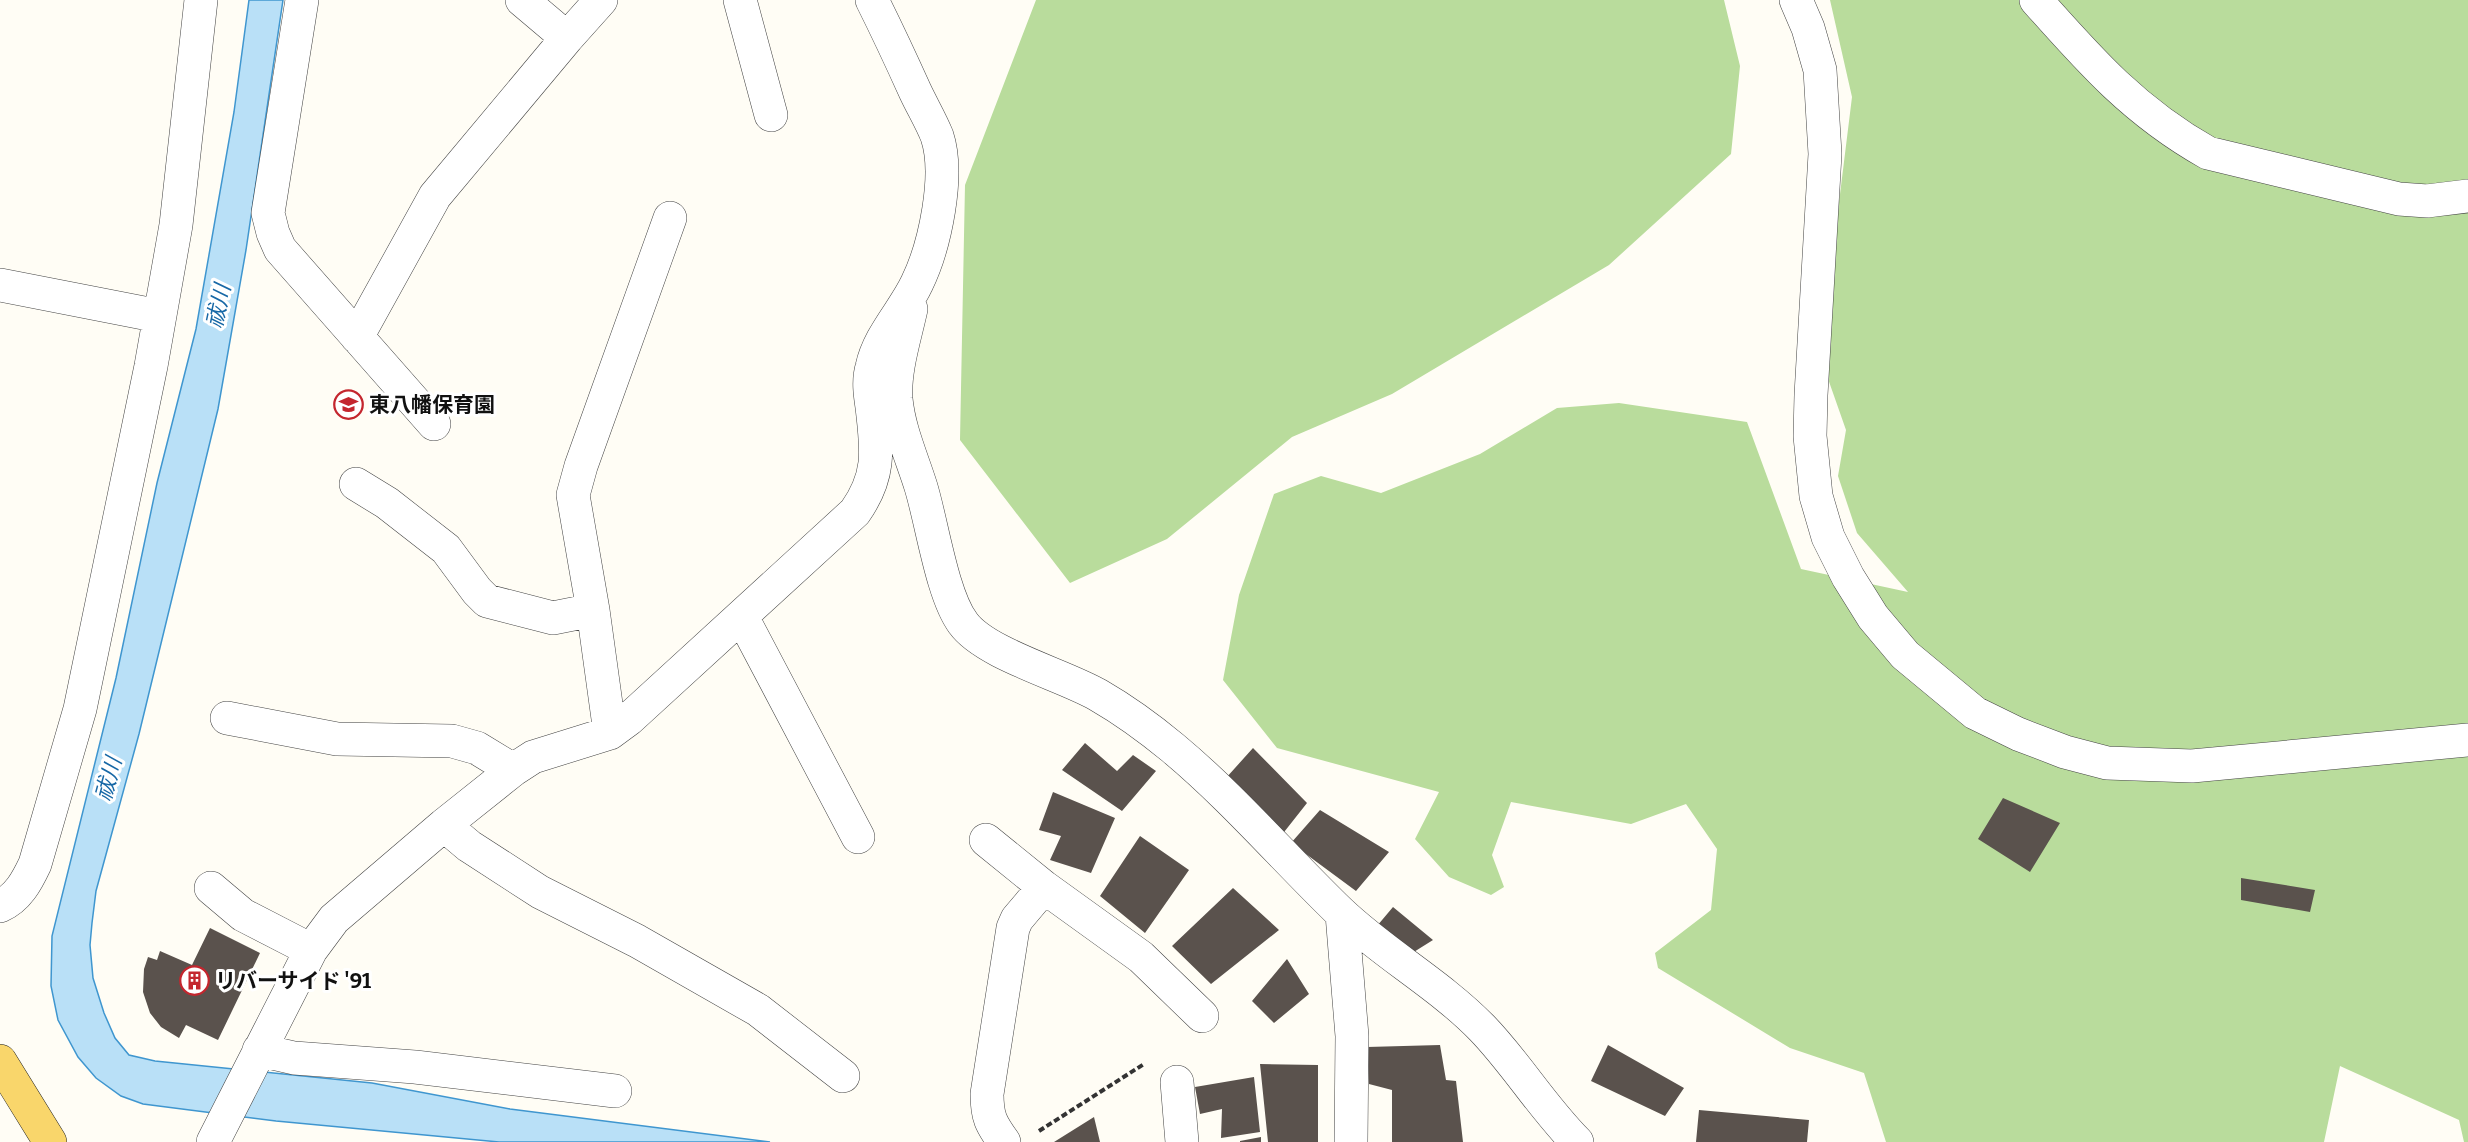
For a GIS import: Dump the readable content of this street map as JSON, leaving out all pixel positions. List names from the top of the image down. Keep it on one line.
{"water":["祓川"],"places":{"school or university":["東八幡保育園"],"building":["リバーサイド '91"]}}
